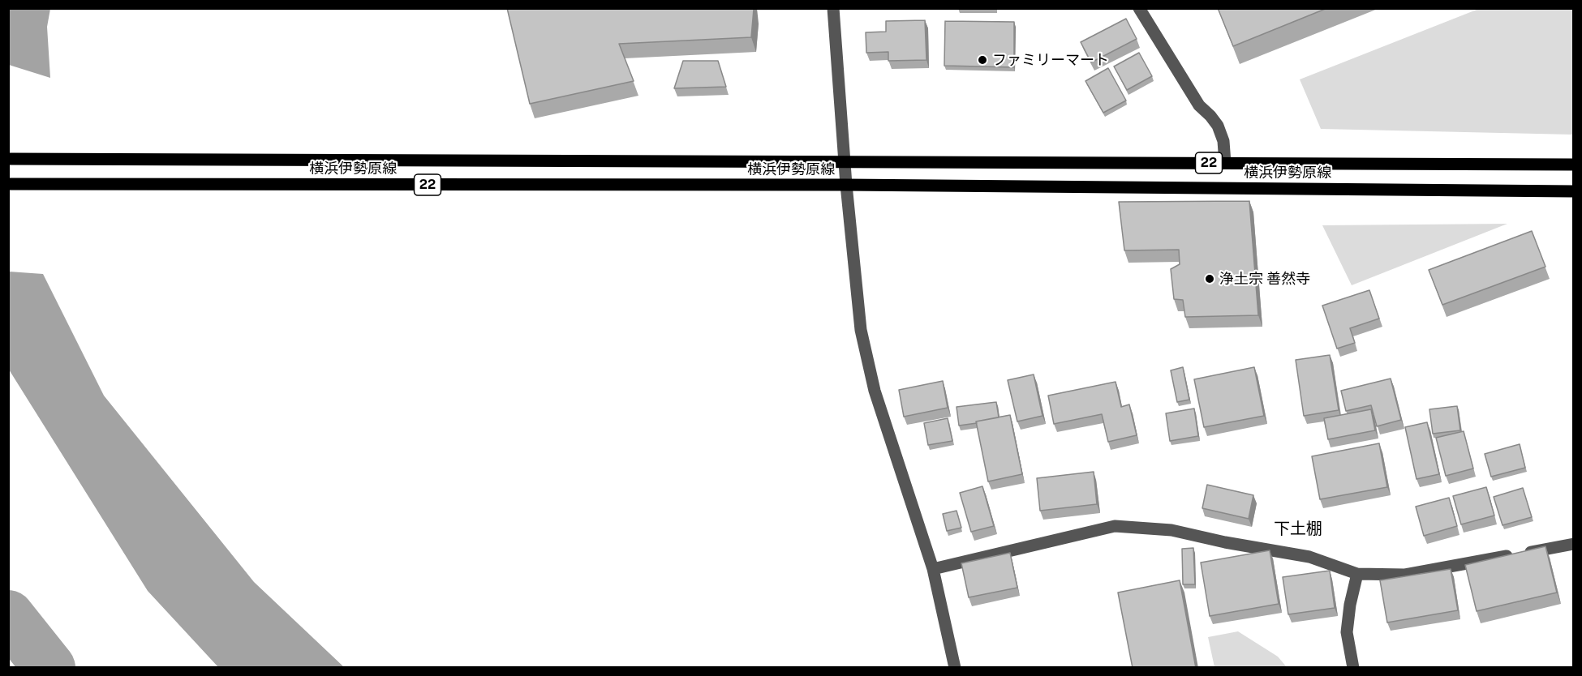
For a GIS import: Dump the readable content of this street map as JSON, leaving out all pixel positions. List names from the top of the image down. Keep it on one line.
{"streets":{"main road":["22","横浜伊勢原線"]},"districts":["下土棚"],"places":["ファミリーマート","浄土宗 善然寺"]}
